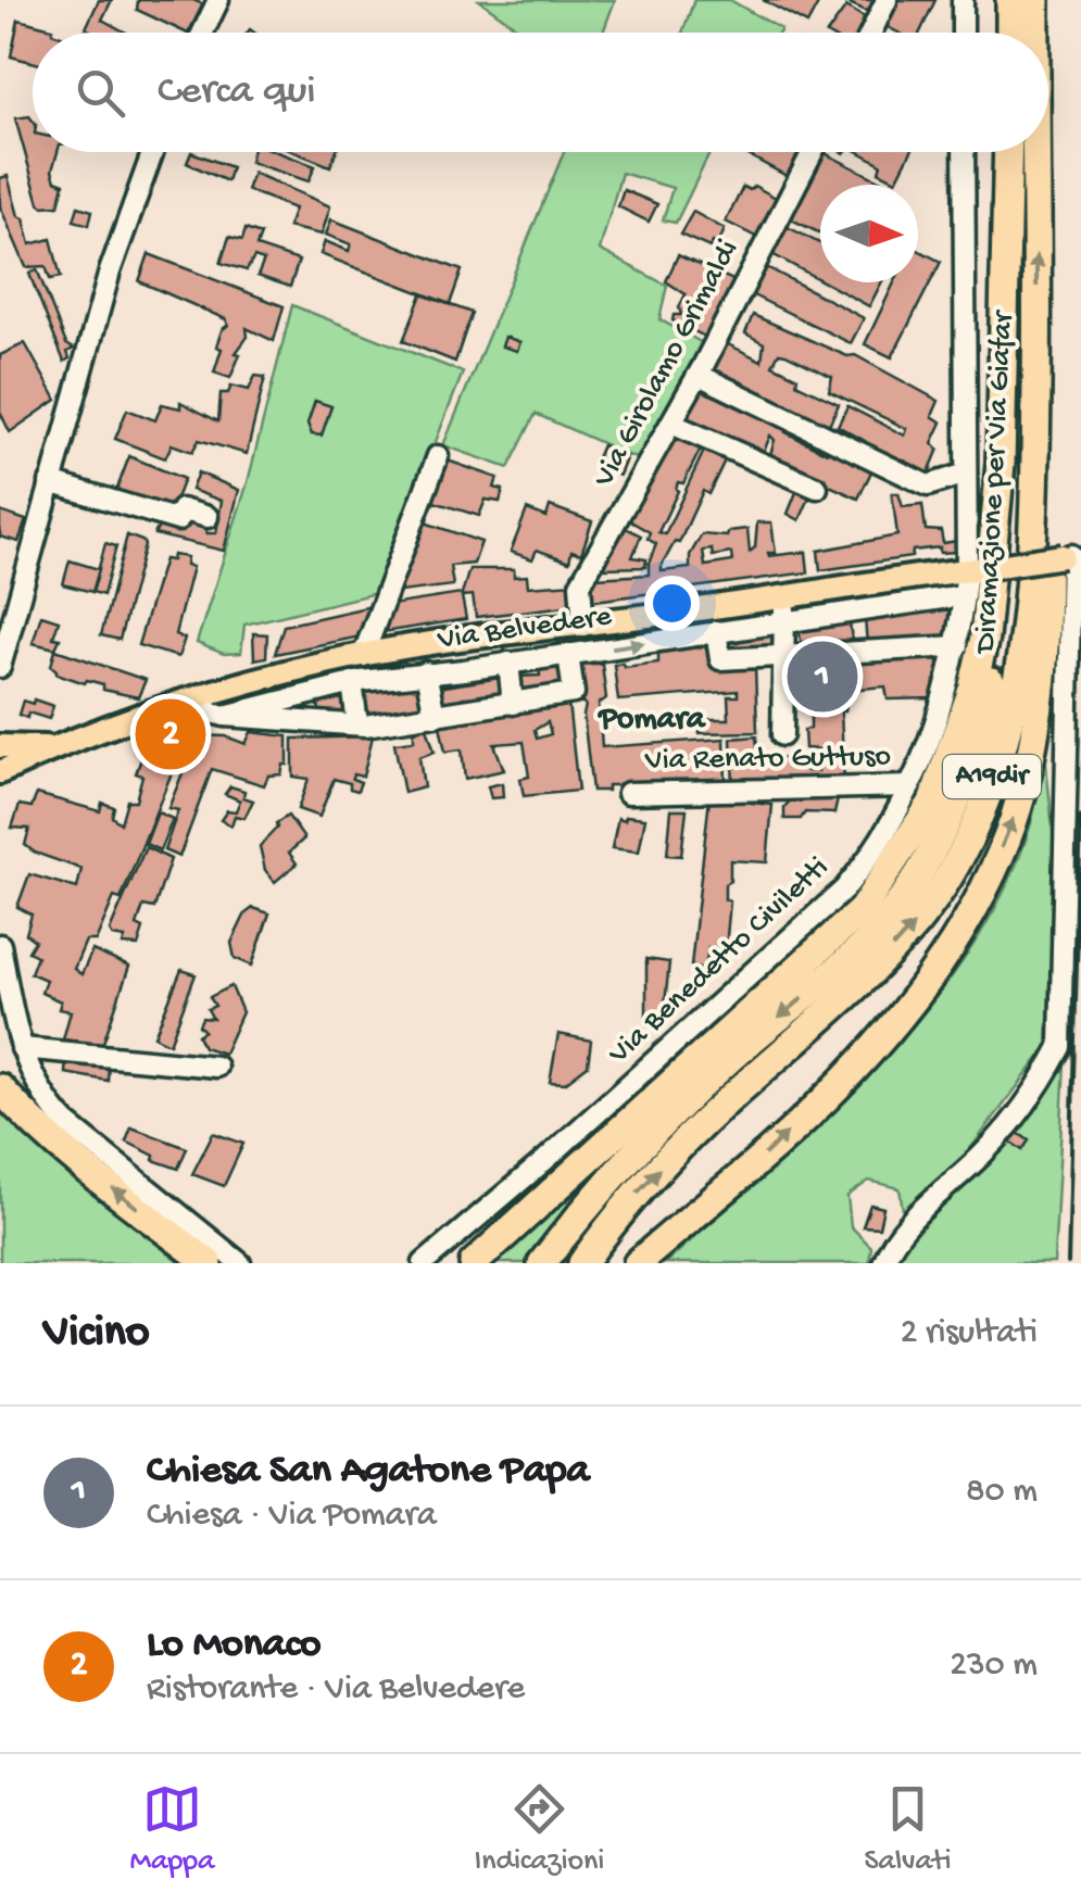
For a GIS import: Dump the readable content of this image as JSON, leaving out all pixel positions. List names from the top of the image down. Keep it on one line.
{"streets":{"highway":["Diramazione per Via Giafar","A19dir"],"street":["Via Girolamo Grimaldi","Via Belvedere","Via Renato Guttuso","Via Benedetto Civiletti"]},"crossings":[["Via Belvedere","Via Benedetto Civiletti"],["Via Renato Guttuso","Via Benedetto Civiletti"]],"districts":["Pomara"],"north":"right","page":{"search":"Cerca qui","pins":["1","2"],"heading":["Vicino","2 risultati"],"list":[{"mark":"1","name":"Chiesa San Agatone Papa","note":"Chiesa · Via Pomara","value":"80 m"},{"mark":"2","name":"Lo Monaco","note":"Ristorante · Via Belvedere","value":"230 m"}],"nav":["Mappa","Indicazioni","Salvati"]}}
